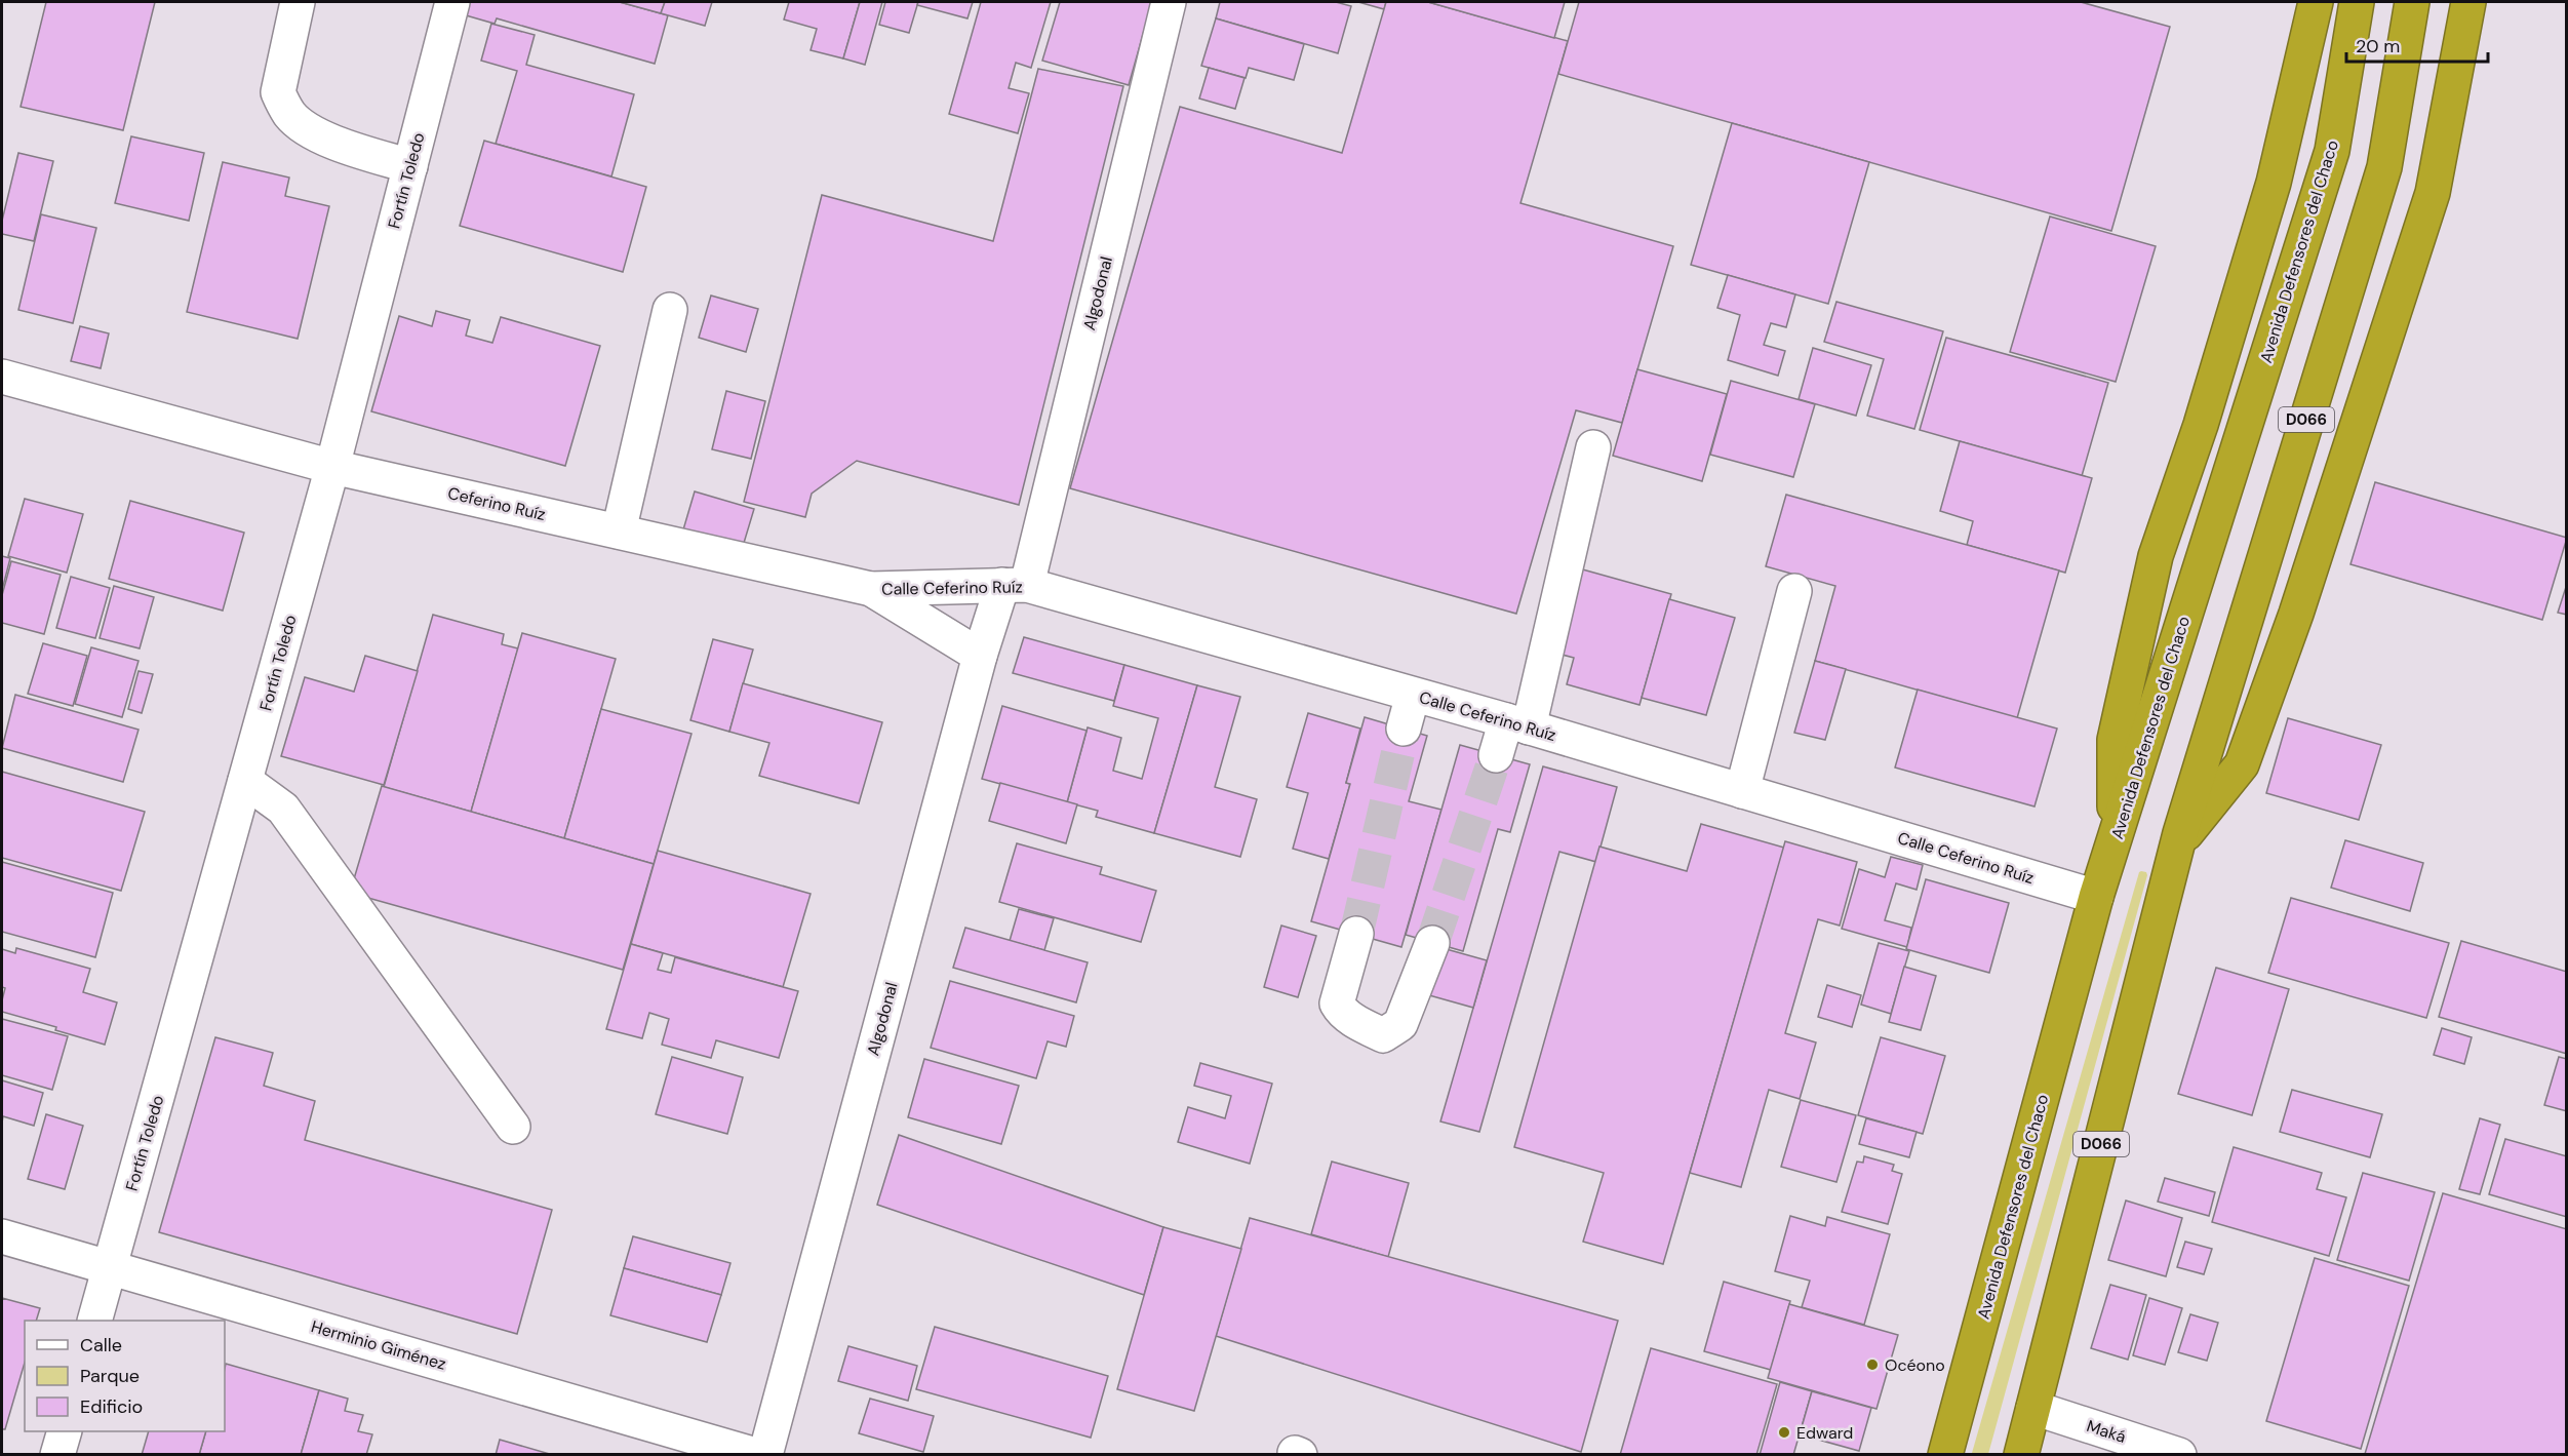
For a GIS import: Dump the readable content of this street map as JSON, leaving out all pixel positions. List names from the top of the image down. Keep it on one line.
{"streets":{"highway":["Avenida Defensores del Chaco","D066"],"street":["Fortín Toledo","Algodonal","Ceferino Ruíz","Calle Ceferino Ruíz","Herminio Giménez","Maká"]},"crossings":[["Fortín Toledo","Ceferino Ruíz"],["Fortín Toledo","Herminio Giménez"],["Avenida Defensores del Chaco","Calle Ceferino Ruíz"],["Algodonal","Ceferino Ruíz"],["Algodonal","Calle Ceferino Ruíz"],["D066","Maká"],["Ceferino Ruíz","Calle Ceferino Ruíz"]],"places":["Océono","Edward"],"legend":["Calle","Parque","Edificio"],"scale_bar":"20 m"}
